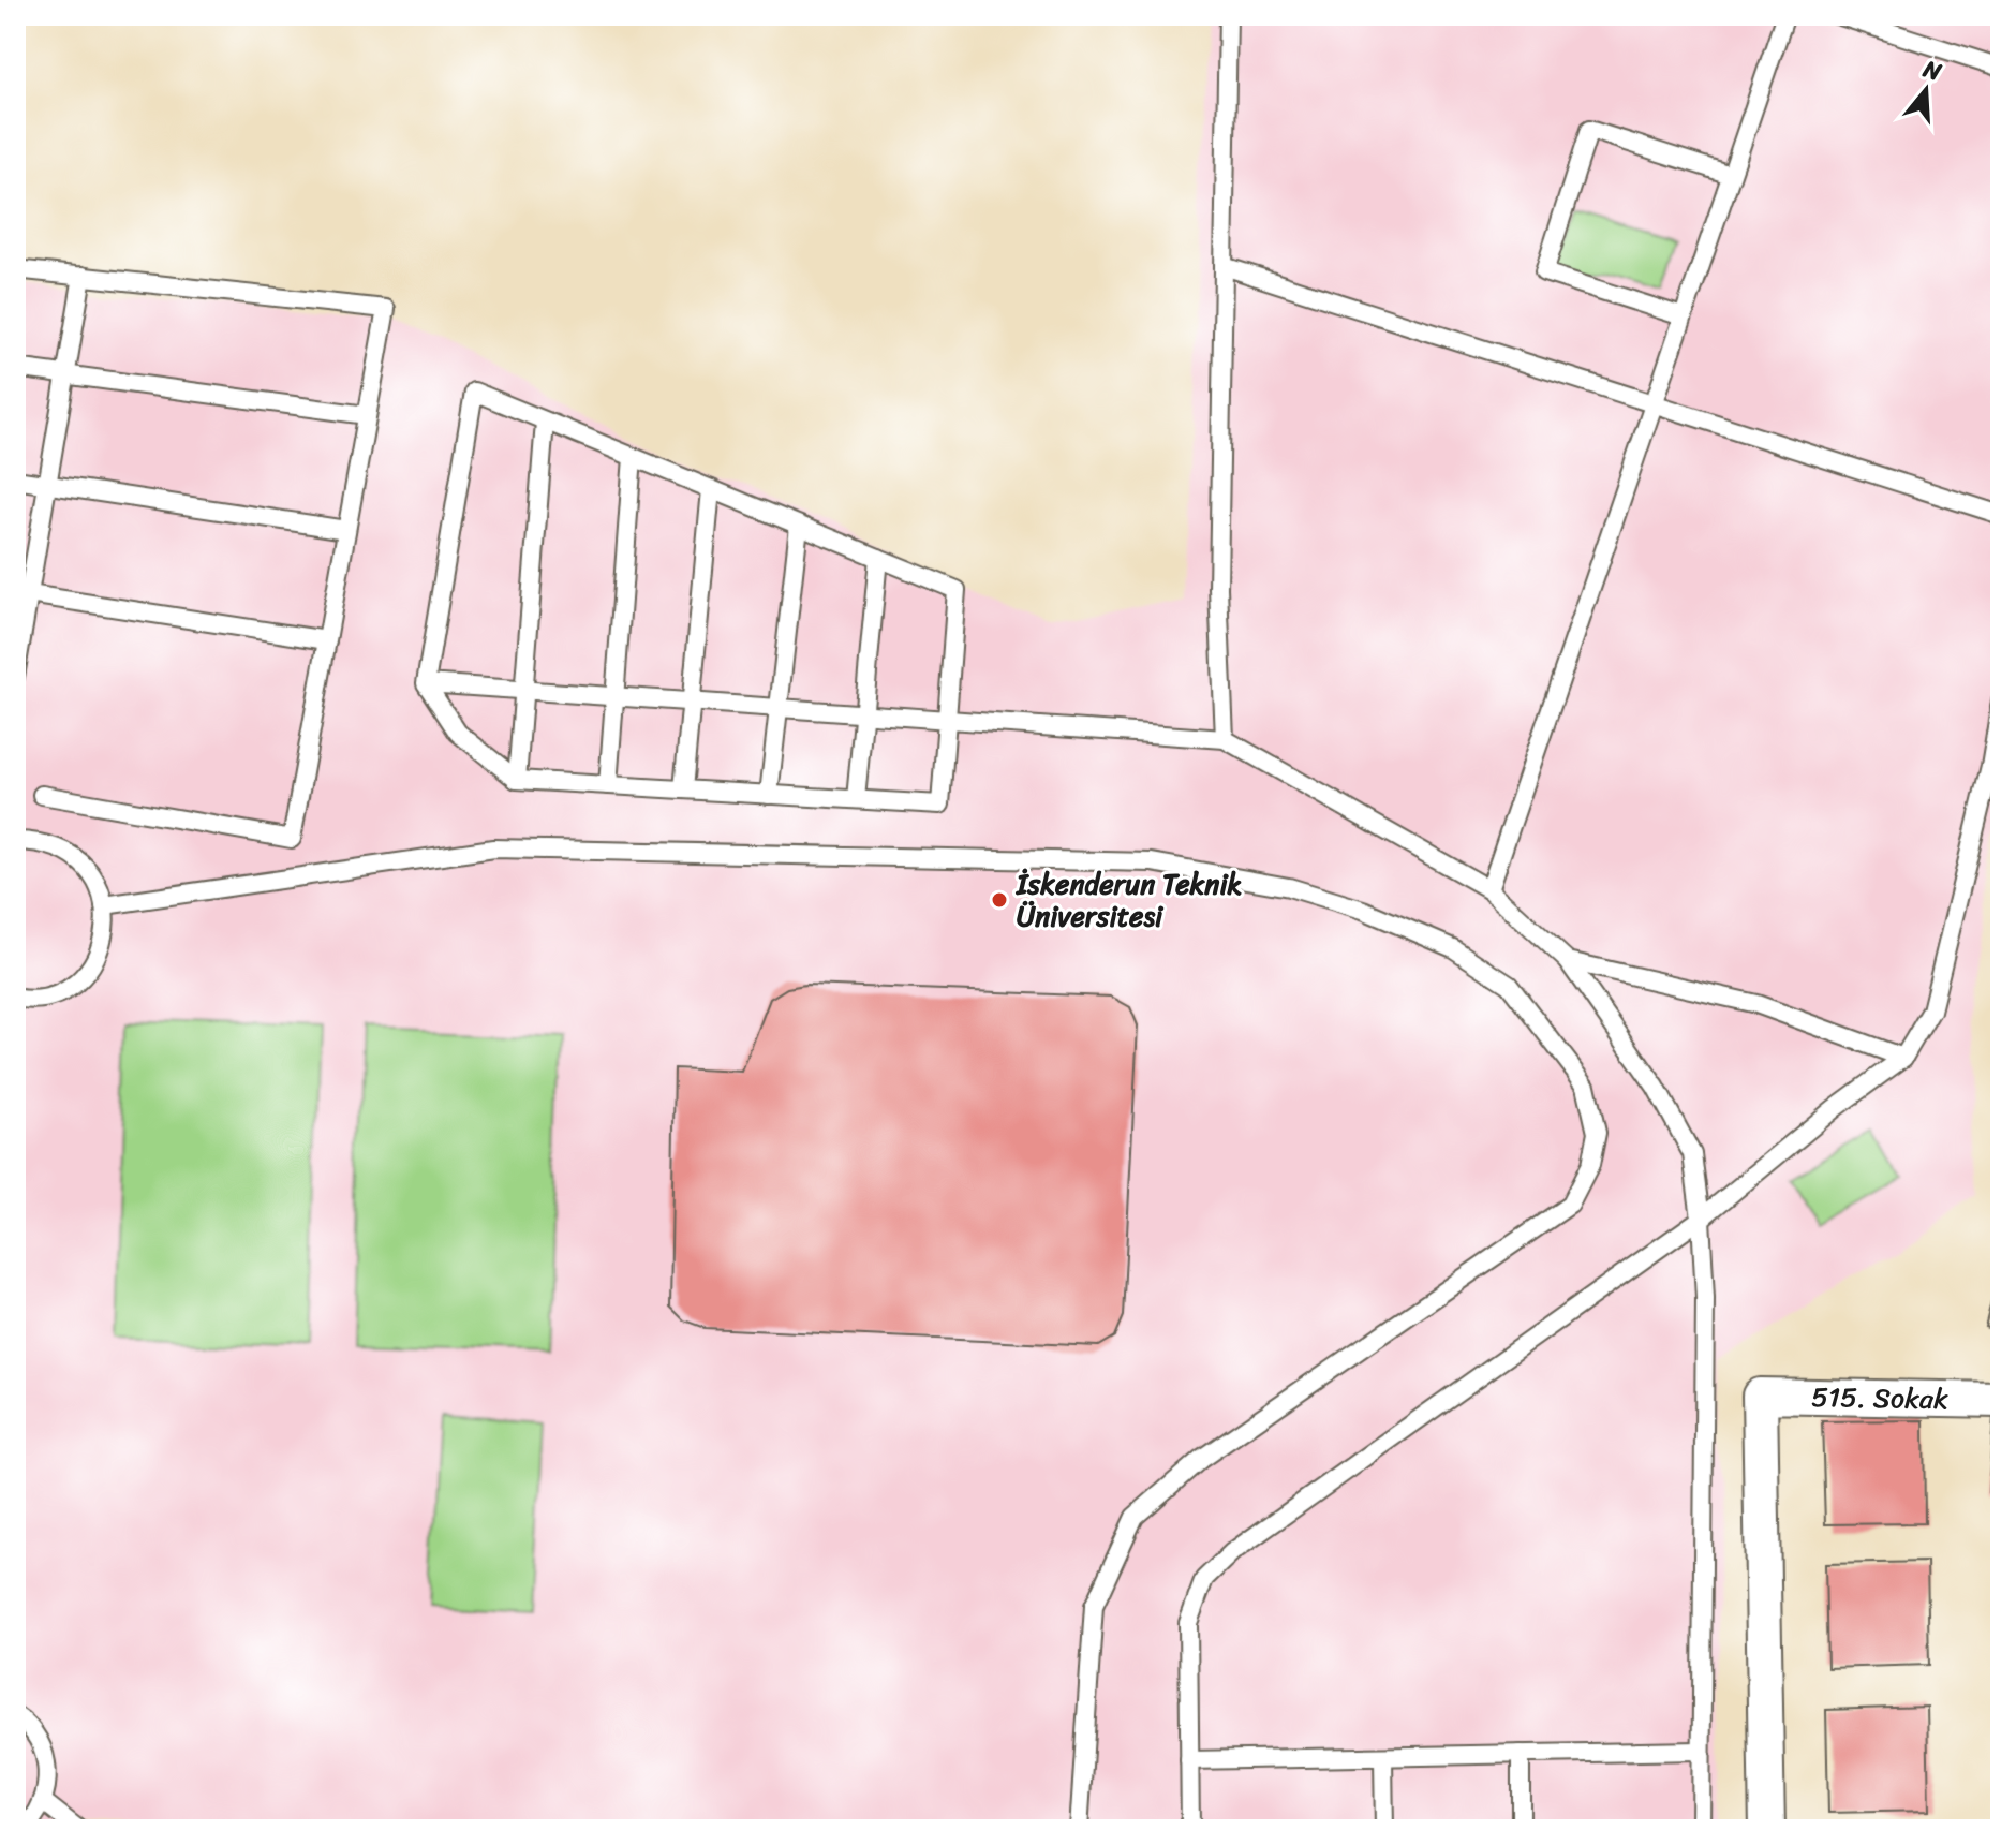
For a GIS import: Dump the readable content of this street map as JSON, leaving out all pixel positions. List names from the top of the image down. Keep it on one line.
{"streets":{"street":["515. Sokak"]},"places":["İskenderun Teknik Üniversitesi"],"north":"top"}
